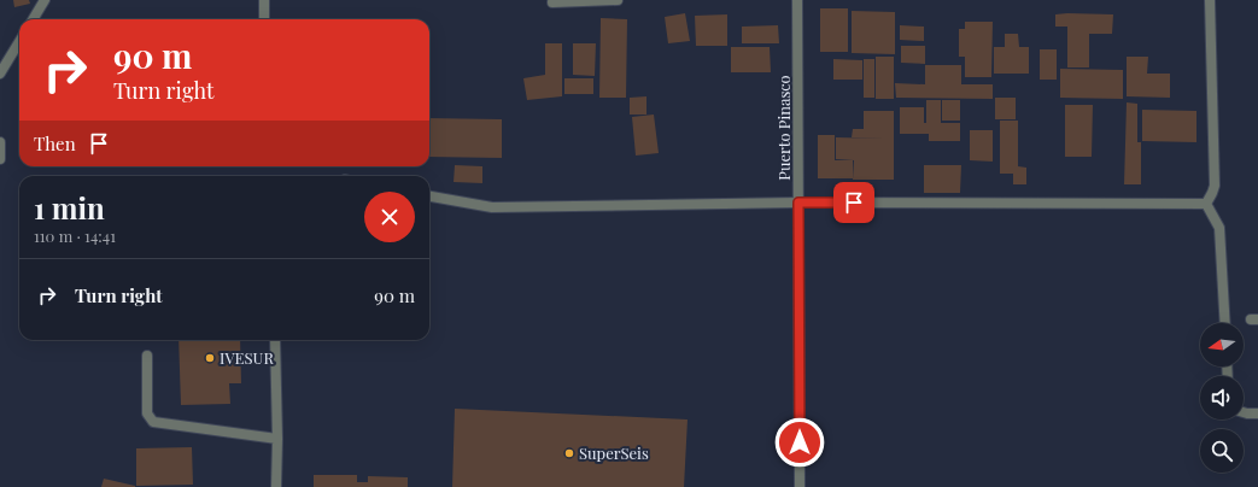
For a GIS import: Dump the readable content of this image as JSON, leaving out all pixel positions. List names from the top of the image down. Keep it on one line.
{"streets":{"street":["Puerto Pinasco"]},"places":["IVESUR","SuperSeis"],"north":"left","page":{"turn":["90 m","Turn right"],"then":"Then","heading":["1 min","110 m · 14:41"],"list":[{"name":"Turn right","value":"90 m"}]}}
